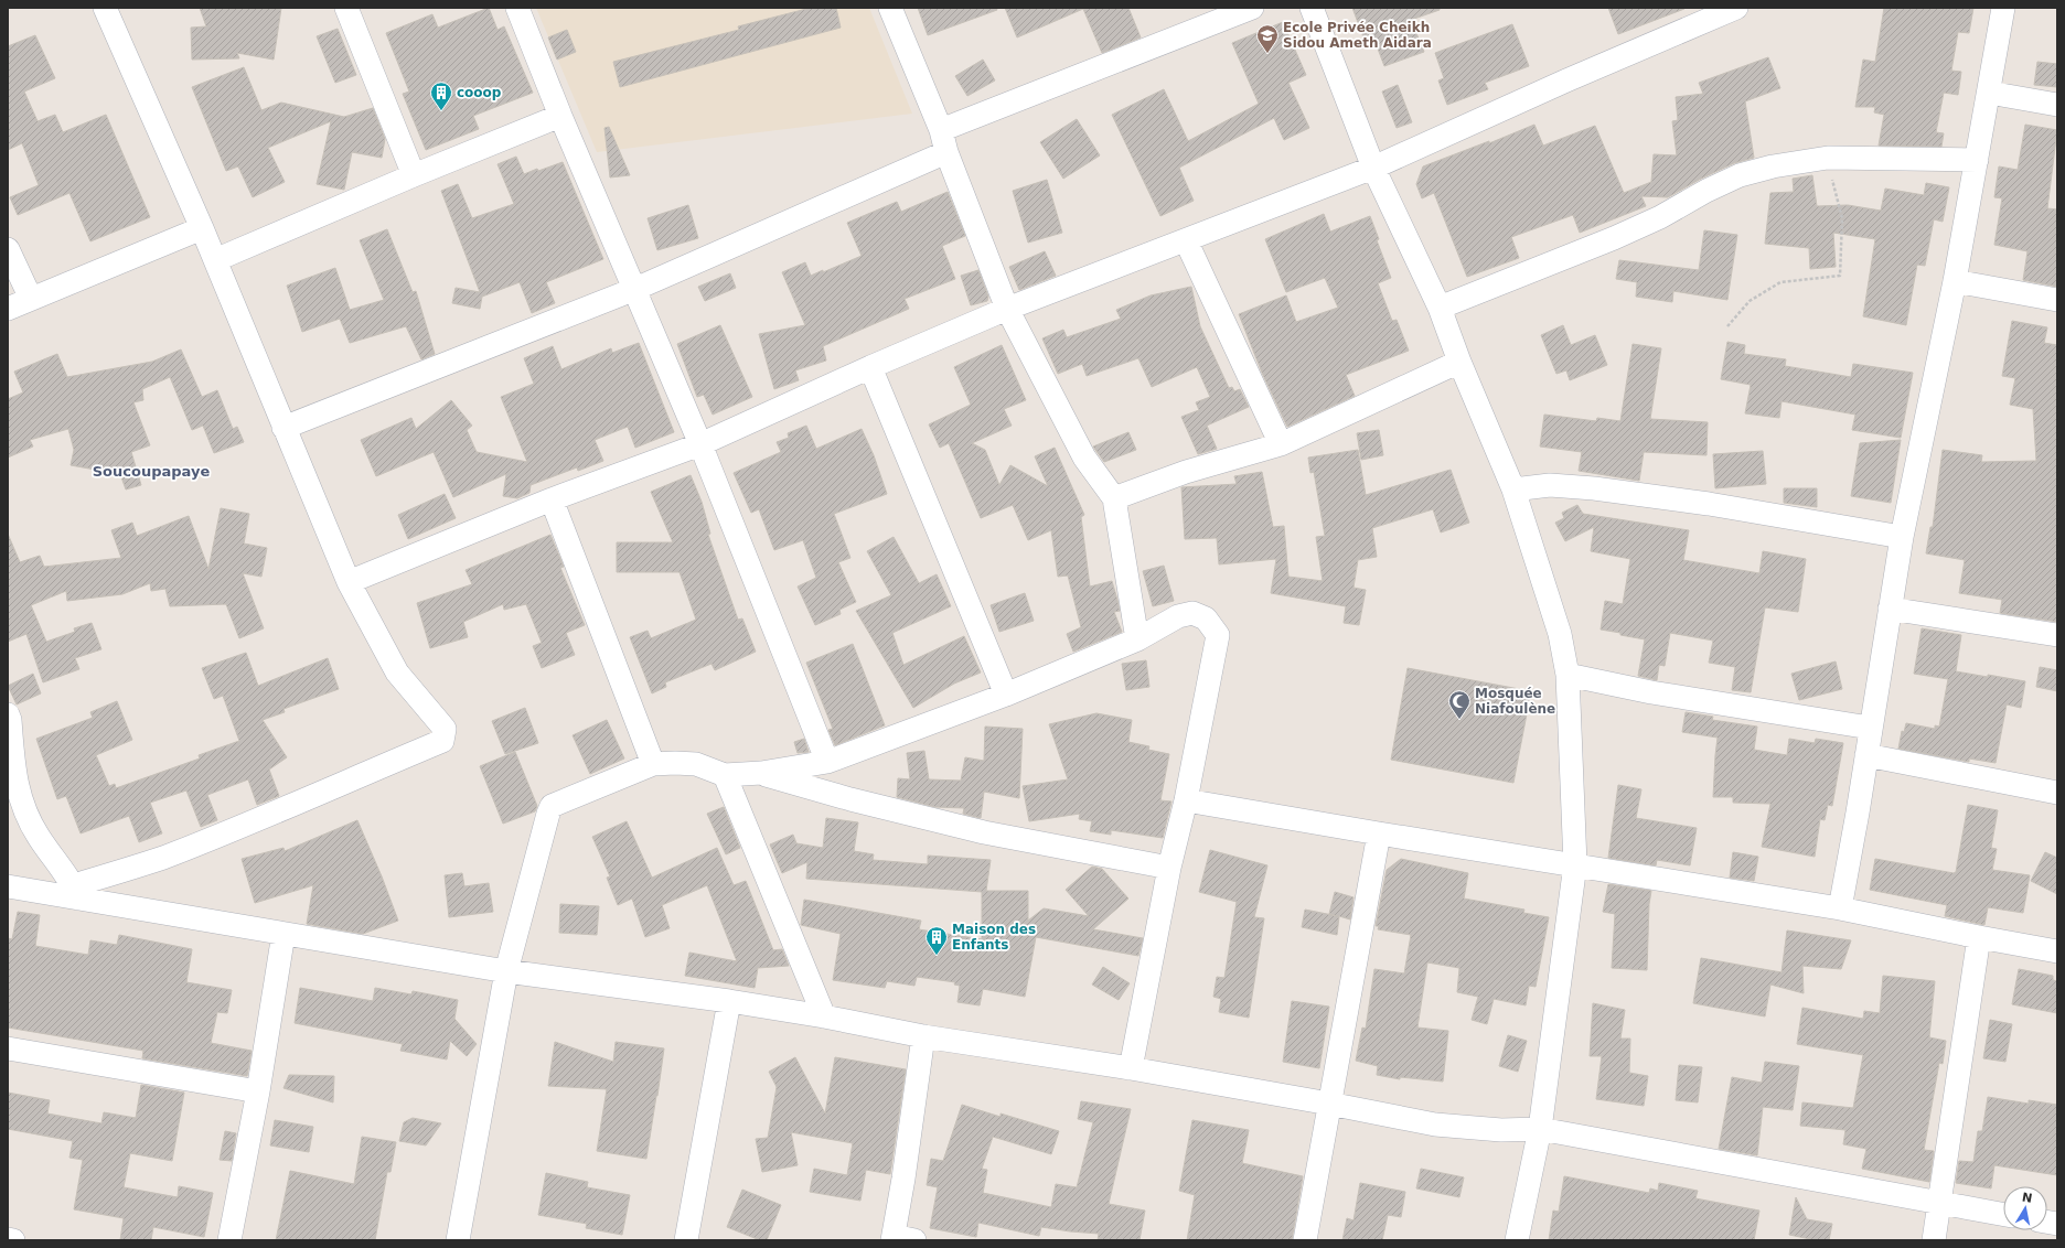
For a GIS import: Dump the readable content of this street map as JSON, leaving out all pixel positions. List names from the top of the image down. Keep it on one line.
{"districts":["Soucoupapaye"],"places":{"school or university":["Ecole Privée Cheikh Sidou Ameth Aidara"],"building":["cooop","Maison des Enfants"],"mosque":["Mosquée Niafoulène"]},"north":"top"}
